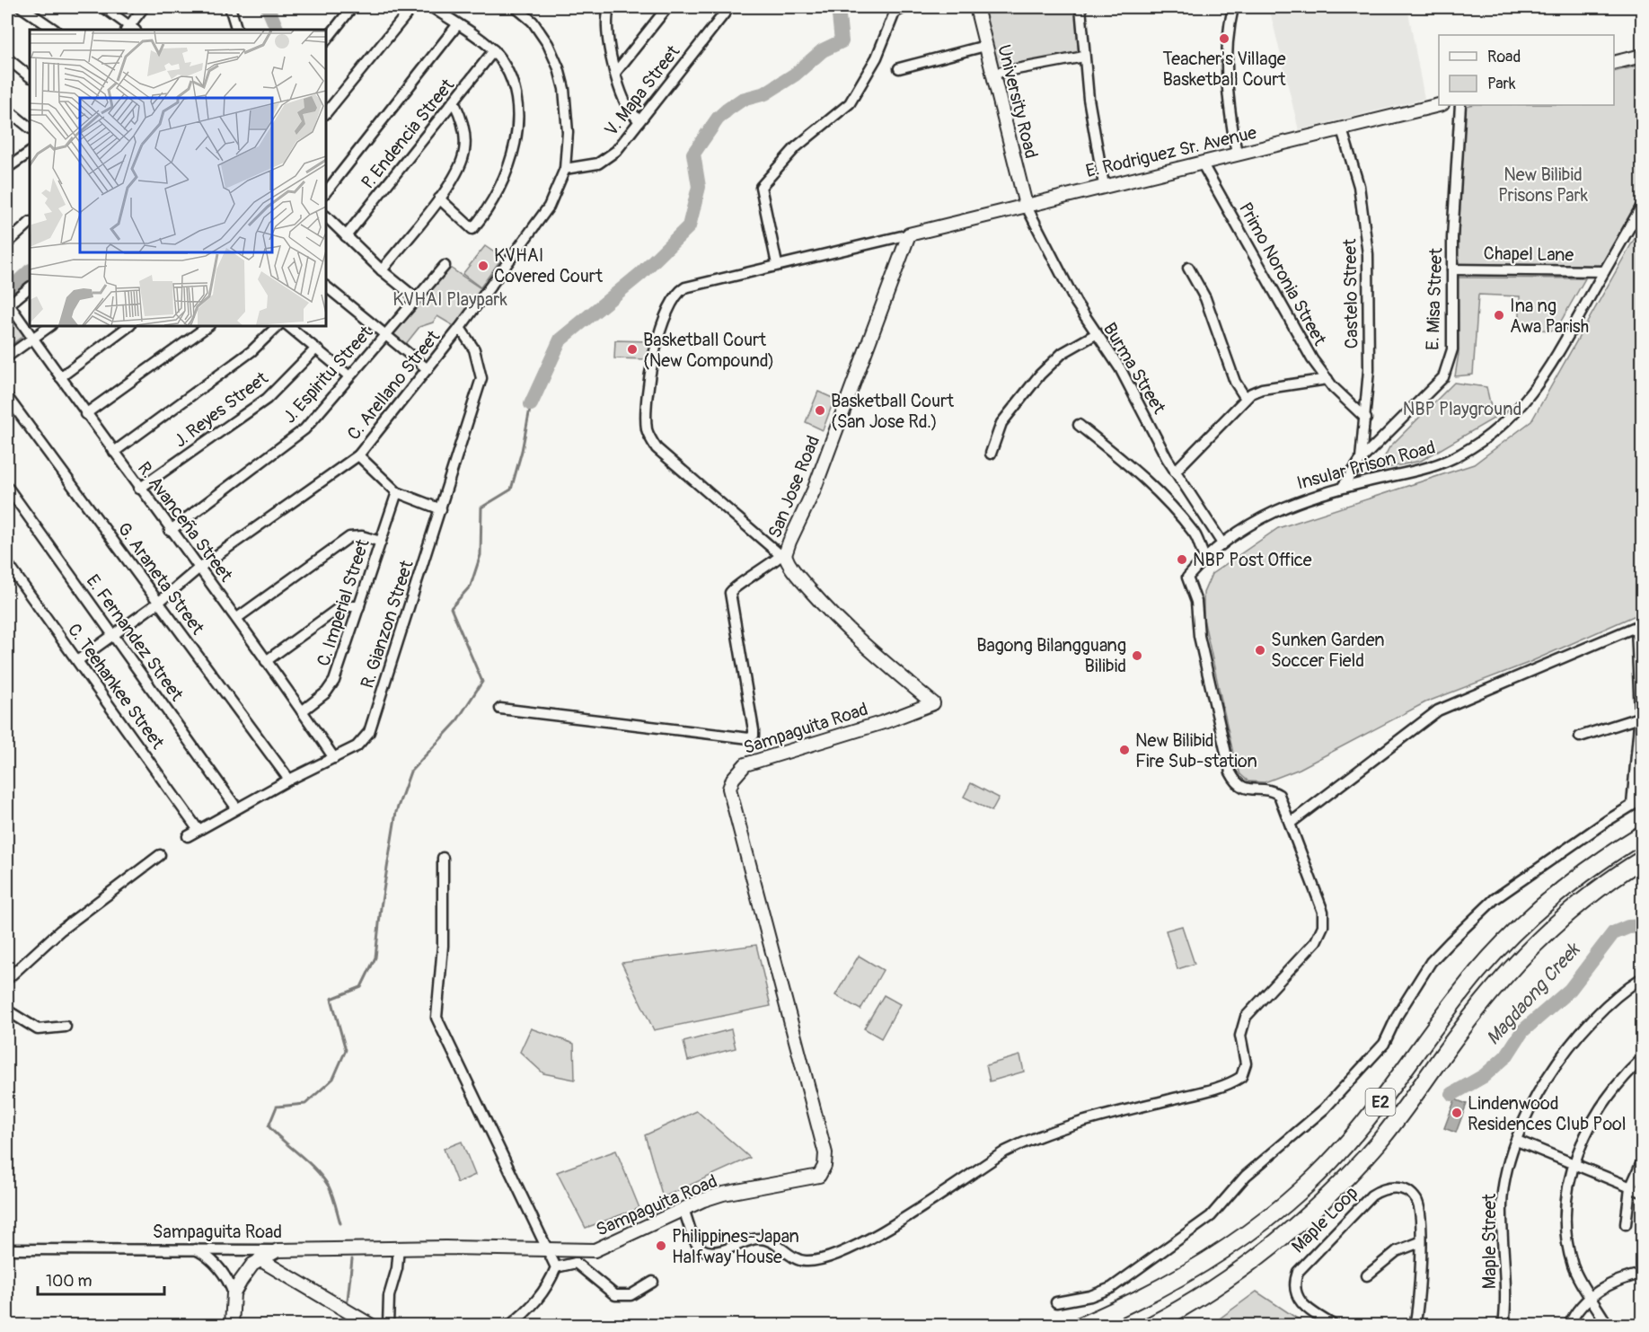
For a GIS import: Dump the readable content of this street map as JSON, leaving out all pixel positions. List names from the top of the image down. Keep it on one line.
{"streets":{"highway":["E2"],"street":["V. Mapa Street","University Road","P. Endencia Street","E. Rodriguez Sr. Avenue","Chapel Lane","Primo Noronia Street","Castelo Street","E. Misa Street","Burma Street","J. Espiritu Street","C. Arellano Street","J. Reyes Street","Insular Prison Road","San Jose Road","R. Avanceña Street","G. Araneta Street","C. Imperial Street","R. Gianzon Street","E. Fernandez Street","C. Teehankee Street","Sampaguita Road","Maple Loop","Maple Street"]},"crossings":[["V. Mapa Street","C. Arellano Street"],["University Road","E. Rodriguez Sr. Avenue"],["University Road","Burma Street"],["E. Rodriguez Sr. Avenue","Primo Noronia Street"],["E. Rodriguez Sr. Avenue","Castelo Street"],["E. Rodriguez Sr. Avenue","Burma Street"],["E. Rodriguez Sr. Avenue","San Jose Road"],["Chapel Lane","E. Misa Street"],["Chapel Lane","Insular Prison Road"],["Primo Noronia Street","Castelo Street"],["Castelo Street","E. Misa Street"],["E. Misa Street","Insular Prison Road"],["Burma Street","Insular Prison Road"],["J. Espiritu Street","R. Avanceña Street"],["C. Arellano Street","R. Avanceña Street"],["C. Arellano Street","G. Araneta Street"],["C. Arellano Street","R. Gianzon Street"],["C. Arellano Street","E. Fernandez Street"],["C. Arellano Street","C. Teehankee Street"],["J. Reyes Street","R. Avanceña Street"],["San Jose Road","Sampaguita Road"],["R. Avanceña Street","C. Imperial Street"],["R. Avanceña Street","R. Gianzon Street"],["G. Araneta Street","R. Gianzon Street"],["R. Gianzon Street","E. Fernandez Street"],["R. Gianzon Street","C. Teehankee Street"]],"water":["Magdaong Creek"],"parks":["New Bilibid Prisons Park","KVHAI Playpark","NBP Playground"],"places":["Teacher's Village Basketball Court","KVHAI Covered Court","Ina ng Awa Parish","Basketball Court (New Compound)","Basketball Court (San Jose Rd.)","NBP Post Office","Sunken Garden Soccer Field","Bagong Bilangguang Bilibid","New Bilibid Fire Sub-station","Lindenwood Residences Club Pool","Philippines-Japan Halfway House"],"legend":["Road","Park"],"scale_bar":"100 m"}
